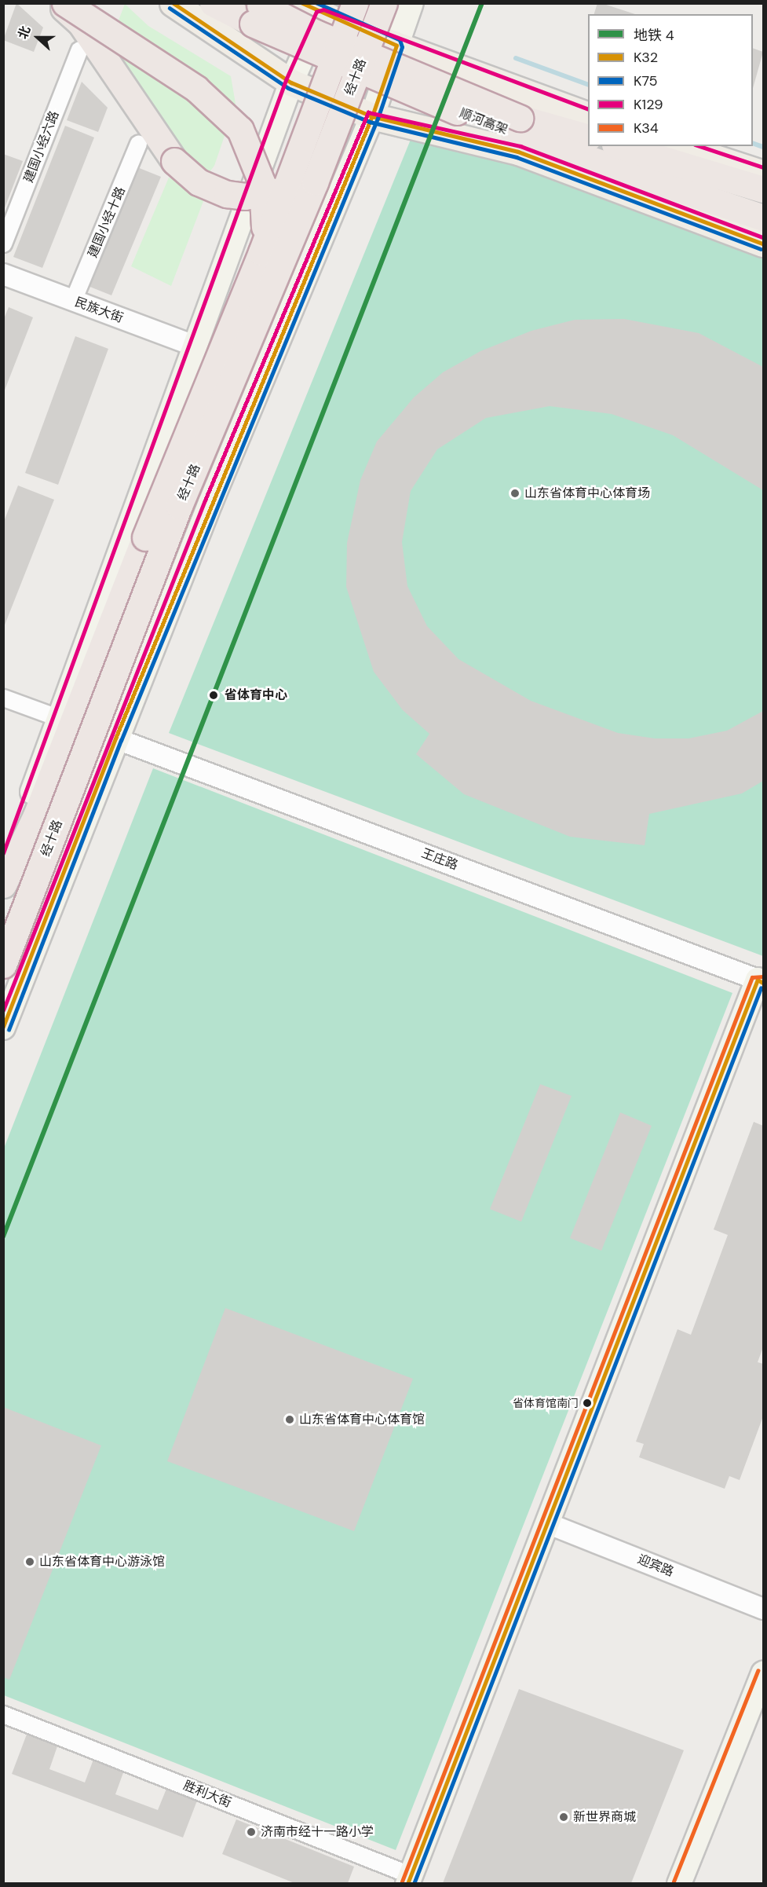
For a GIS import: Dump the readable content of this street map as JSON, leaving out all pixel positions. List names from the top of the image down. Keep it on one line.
{"streets":{"highway":["经十路","顺河高架"],"street":["建国小经六路","建国小经十路","民族大街","王庄路","迎宾路","胜利大街"]},"crossings":[["经十路","王庄路"],["建国小经十路","民族大街"]],"places":["山东省体育中心体育场","省体育中心","省体育馆南门","山东省体育中心体育馆","山东省体育中心游泳馆","新世界商城","济南市经十一路小学"],"lines":["metro line 4","transit line K32","transit line K75","transit line K129","transit line K34"],"legend":["地铁 4","K32","K75","K129","K34"],"north":"left"}
